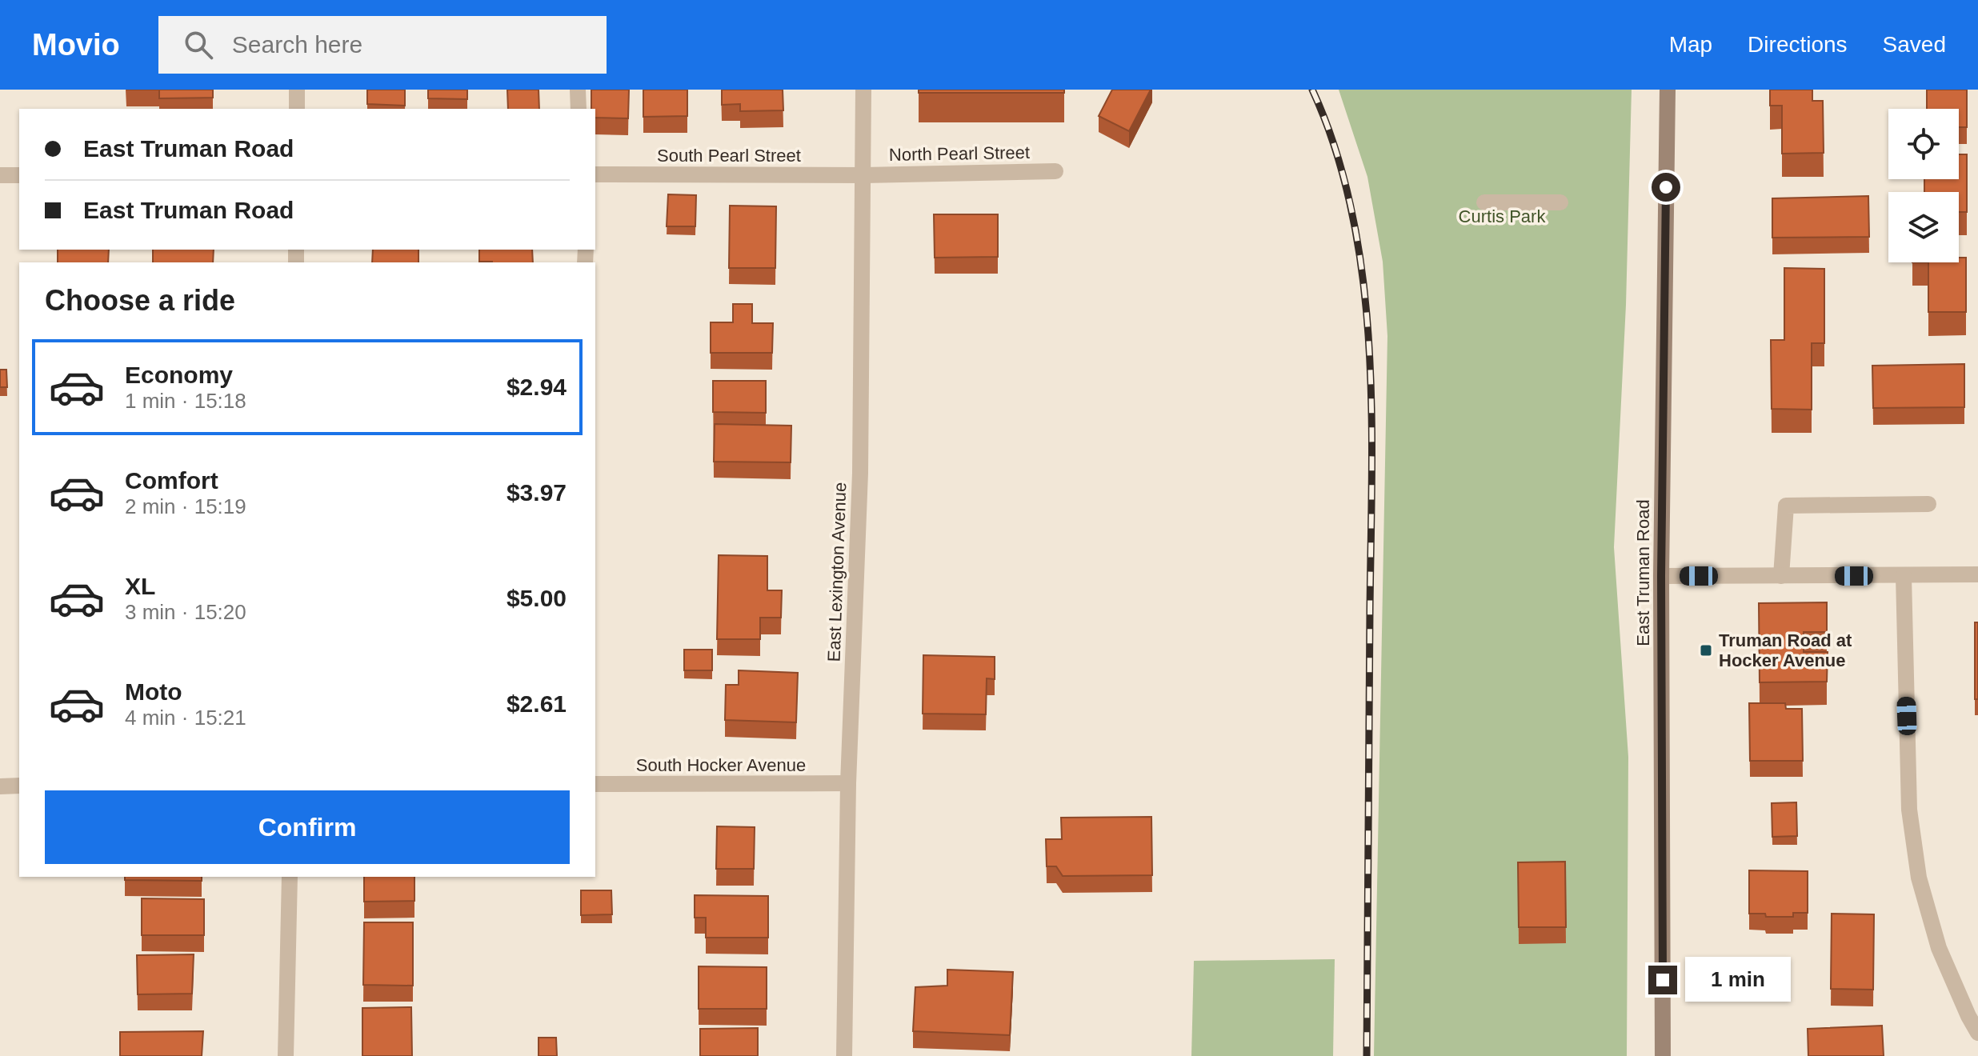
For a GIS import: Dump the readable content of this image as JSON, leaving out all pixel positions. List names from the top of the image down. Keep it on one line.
{"streets":{"main road":["East Truman Road"],"street":["North Pearl Street","South Pearl Street","East Lexington Avenue","South Hocker Avenue"]},"crossings":[["North Pearl Street","South Pearl Street"],["North Pearl Street","East Lexington Avenue"],["South Pearl Street","East Lexington Avenue"],["East Lexington Avenue","South Hocker Avenue"]],"parks":["Curtis Park"],"places":{"transit":["Truman Road at Hocker Avenue"]},"page":{"header":"Movio","search":"Search here","nav":["Map","Directions","Saved"],"banner":["East Truman Road","East Truman Road"],"heading":"Choose a ride","list":[{"name":"Economy","note":"1 min · 15:18","value":"$2.94"},{"name":"Comfort","note":"2 min · 15:19","value":"$3.97"},{"name":"XL","note":"3 min · 15:20","value":"$5.00"},{"name":"Moto","note":"4 min · 15:21","value":"$2.61"}],"buttons":"Confirm","bubble":"1 min"}}
